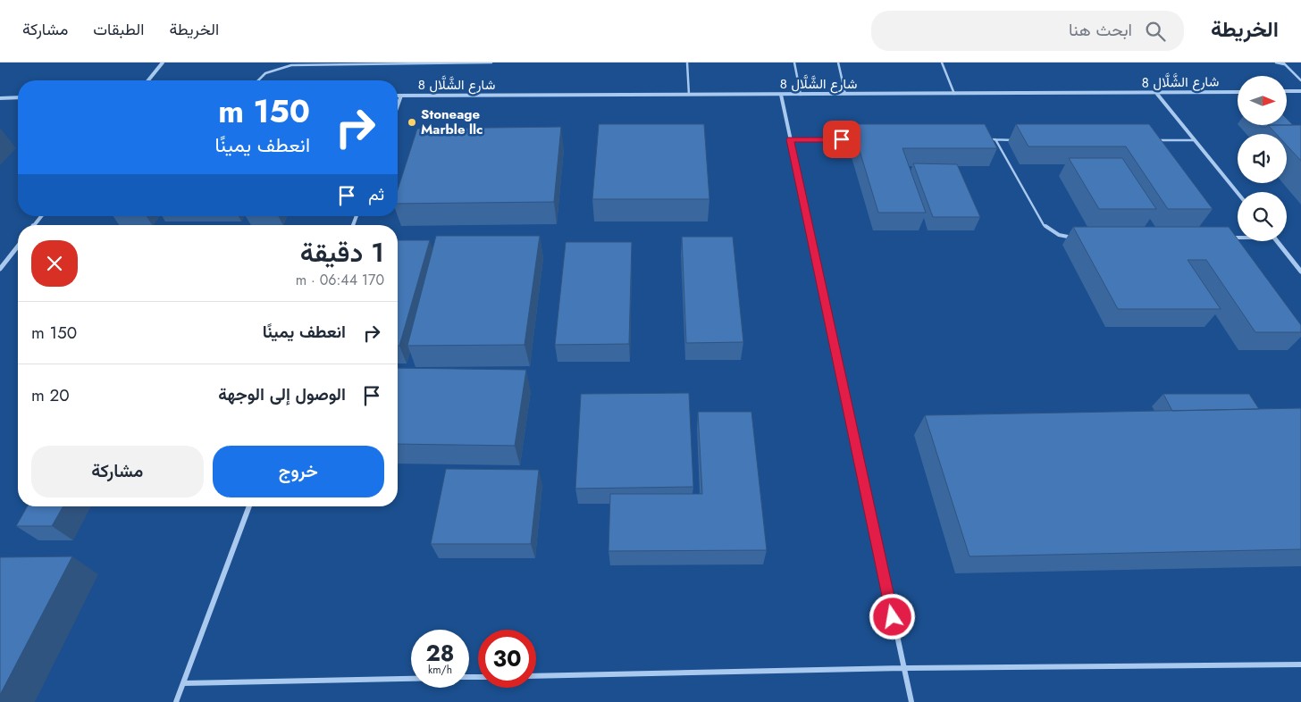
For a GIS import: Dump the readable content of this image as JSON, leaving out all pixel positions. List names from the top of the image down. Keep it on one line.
{"streets":{"street":["شارع الشَّلَّال 8"]},"places":["Stoneage Marble llc"],"north":"right","page":{"header":"الخريطة","search":"ابحث هنا","nav":["الخريطة","الطبقات","مشاركة"],"turn":["150 m","انعطف يمينًا"],"then":"ثم","heading":["1 دقيقة","170 m · 06:44"],"list":[{"name":"انعطف يمينًا","value":"150 m"},{"name":"الوصول إلى الوجهة","value":"20 m"}],"buttons":["خروج","مشاركة"],"speed":"28 km/h","limit":"30"}}
